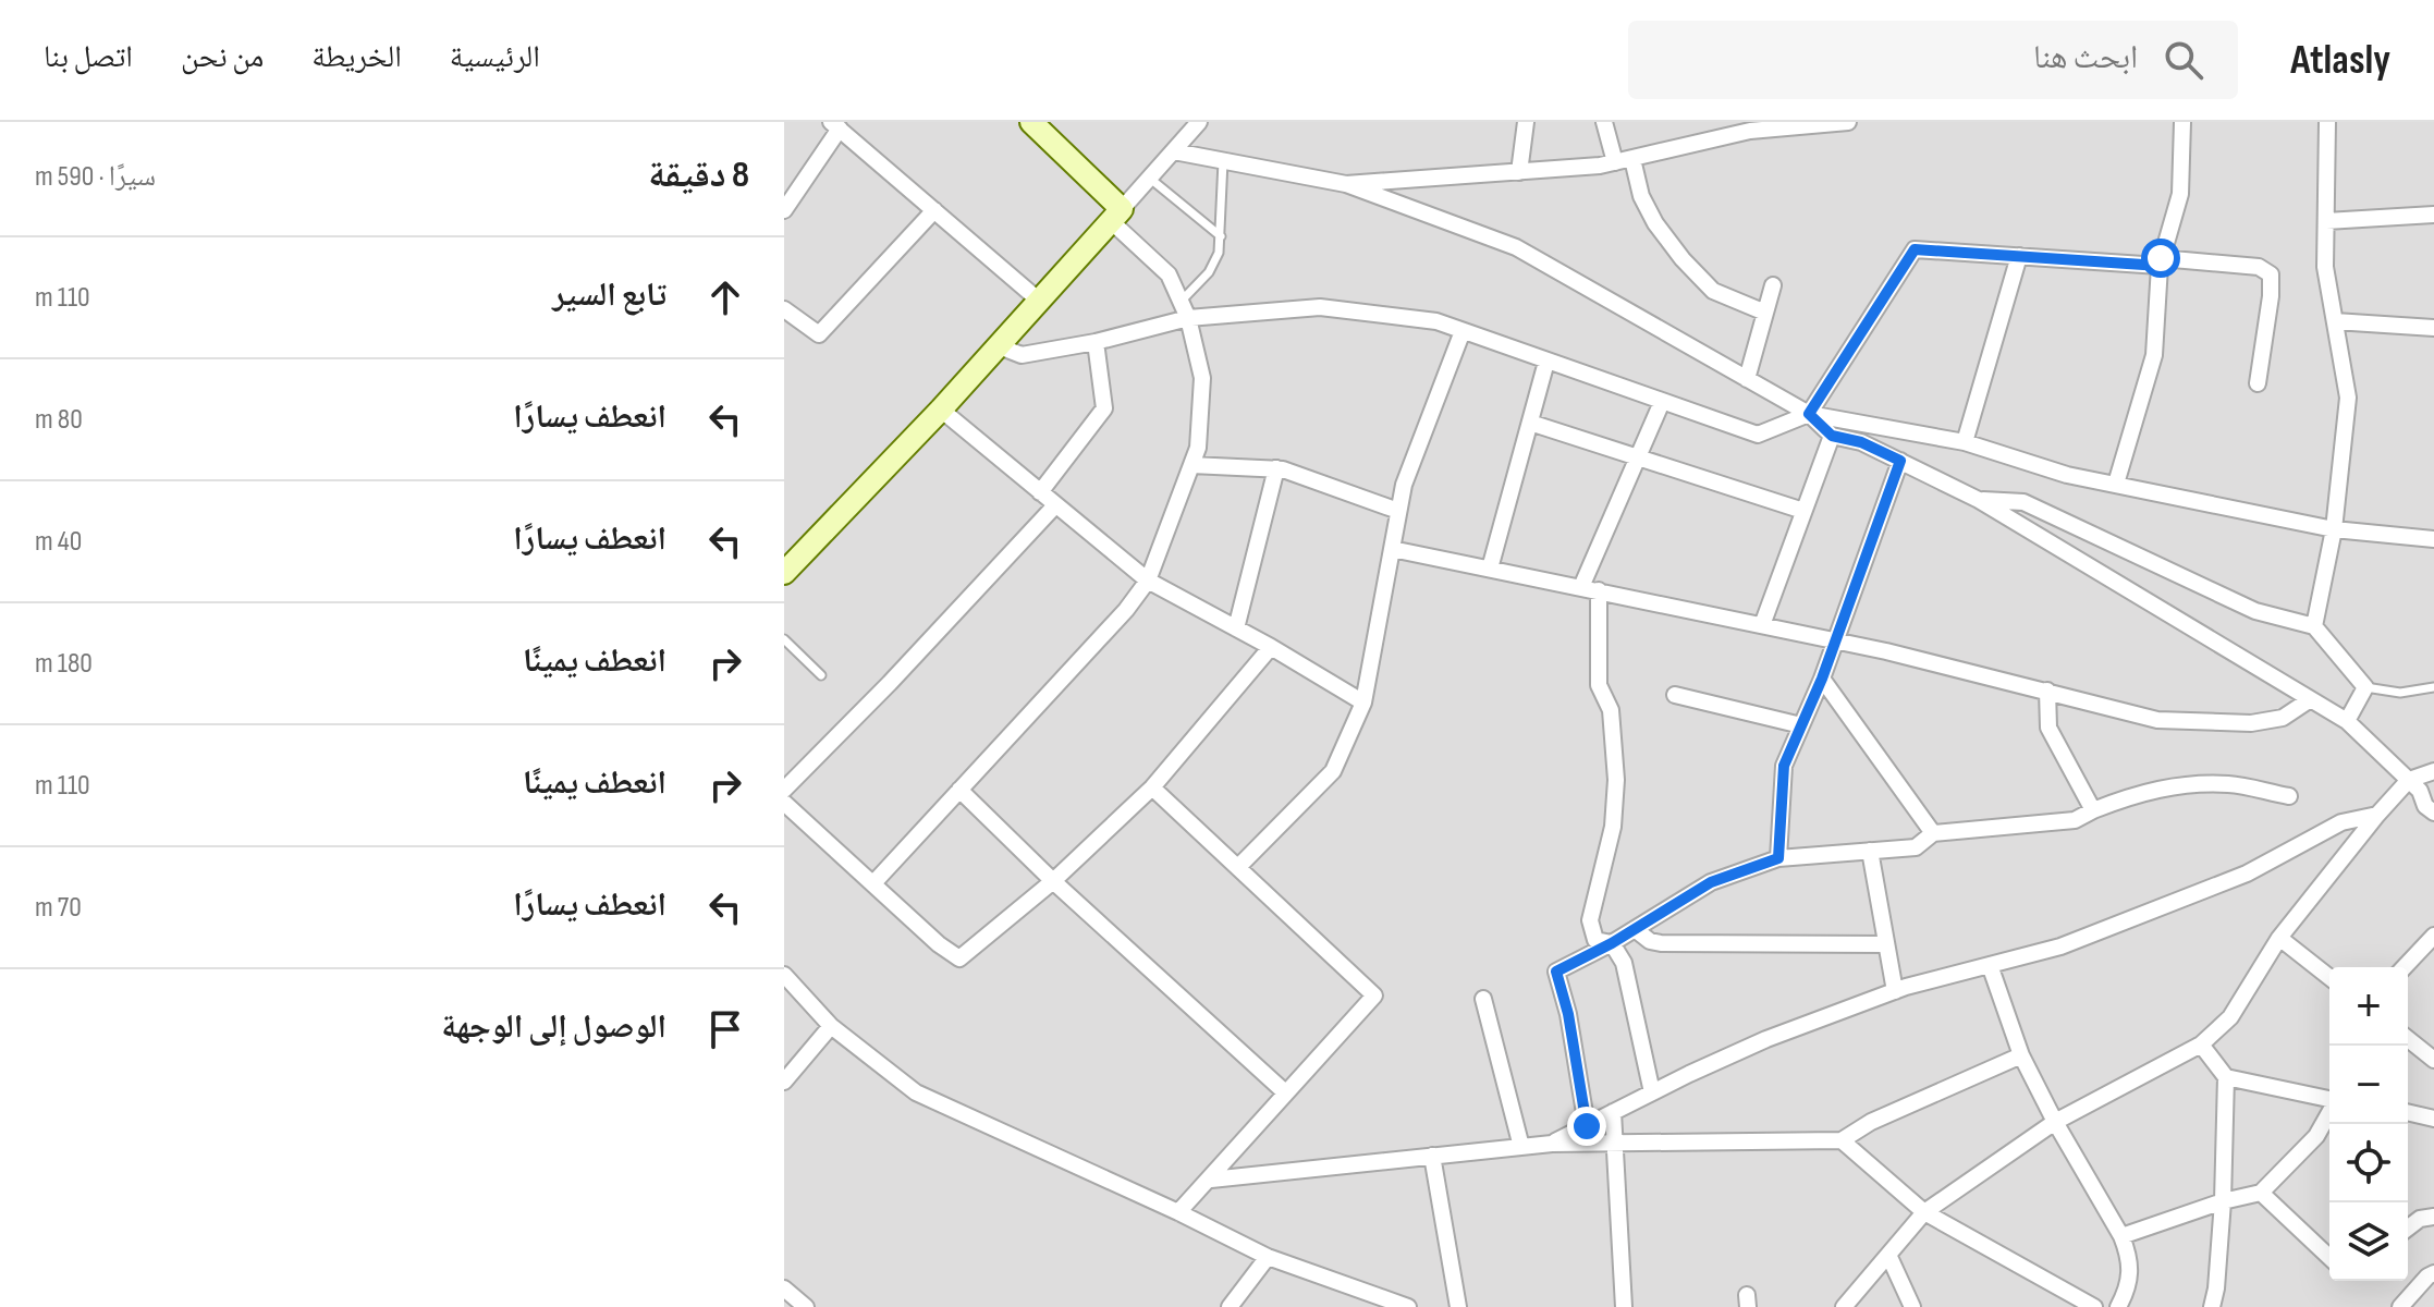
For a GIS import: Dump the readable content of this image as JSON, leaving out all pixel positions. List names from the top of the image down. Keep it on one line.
{"page":{"header":"Atlasly","search":"ابحث هنا","nav":["الرئيسية","الخريطة","من نحن","اتصل بنا"],"heading":["8 دقيقة","سيرًا · 590 m"],"list":[["تابع السير","110 m"],["انعطف يسارًا","80 m"],["انعطف يسارًا","40 m"],["انعطف يمينًا","180 m"],["انعطف يمينًا","110 m"],["انعطف يسارًا","70 m"],"الوصول إلى الوجهة"],"map_buttons":["+","−"]}}
